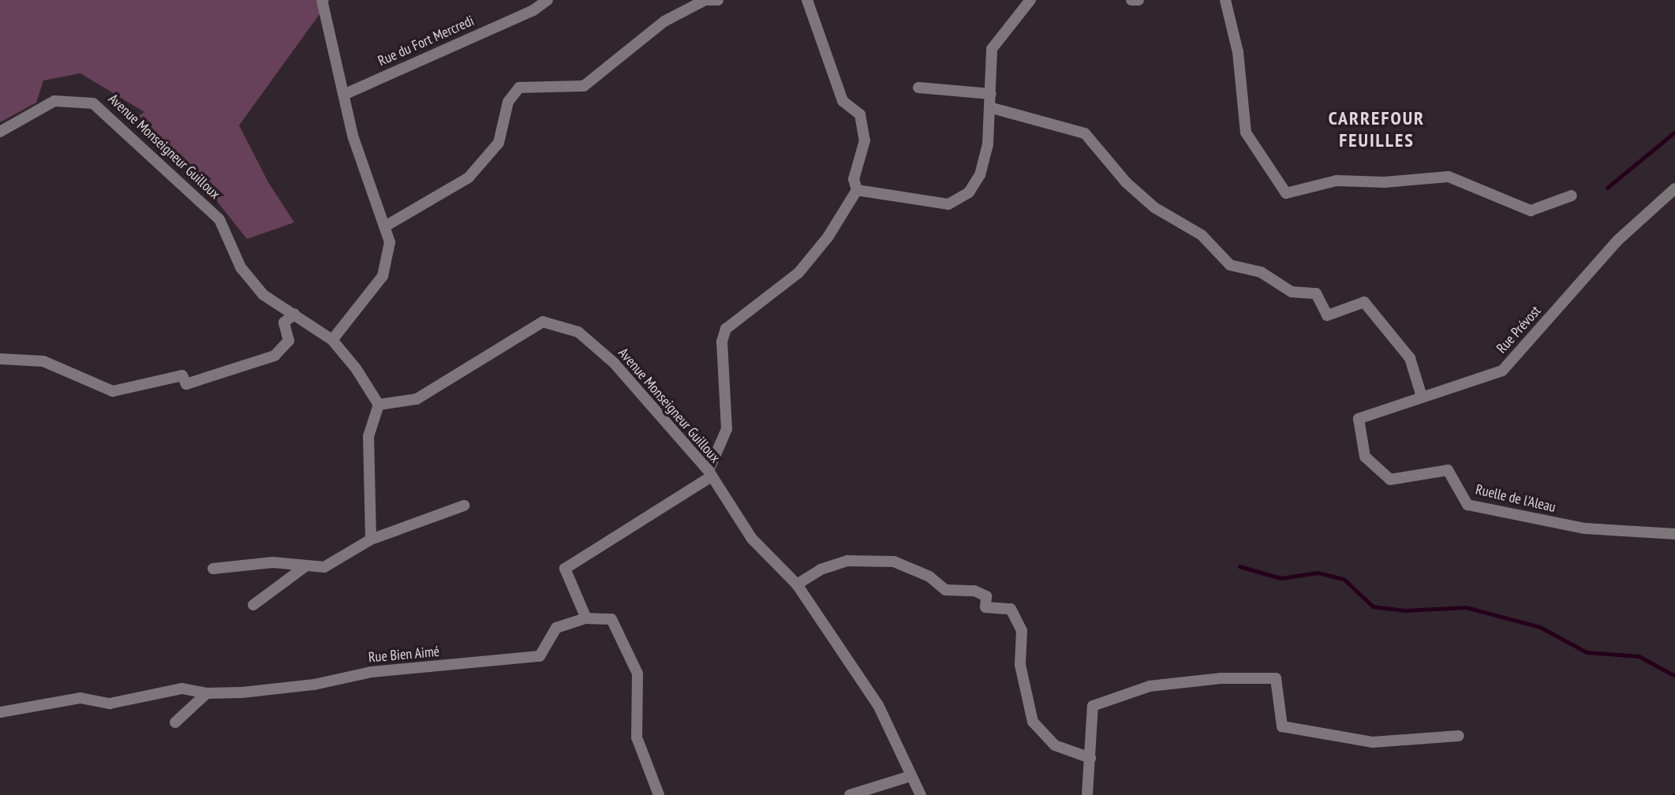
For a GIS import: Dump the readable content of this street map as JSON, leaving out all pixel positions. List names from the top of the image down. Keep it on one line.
{"streets":{"street":["Rue du Fort Mercredi","Avenue Monseigneur Guilloux","Rue Prévost","Ruelle de l'Aleau","Rue Bien Aimé"]},"crossings":[["Rue Prévost","Ruelle de l'Aleau"]],"districts":["CARREFOUR FEUILLES"]}
